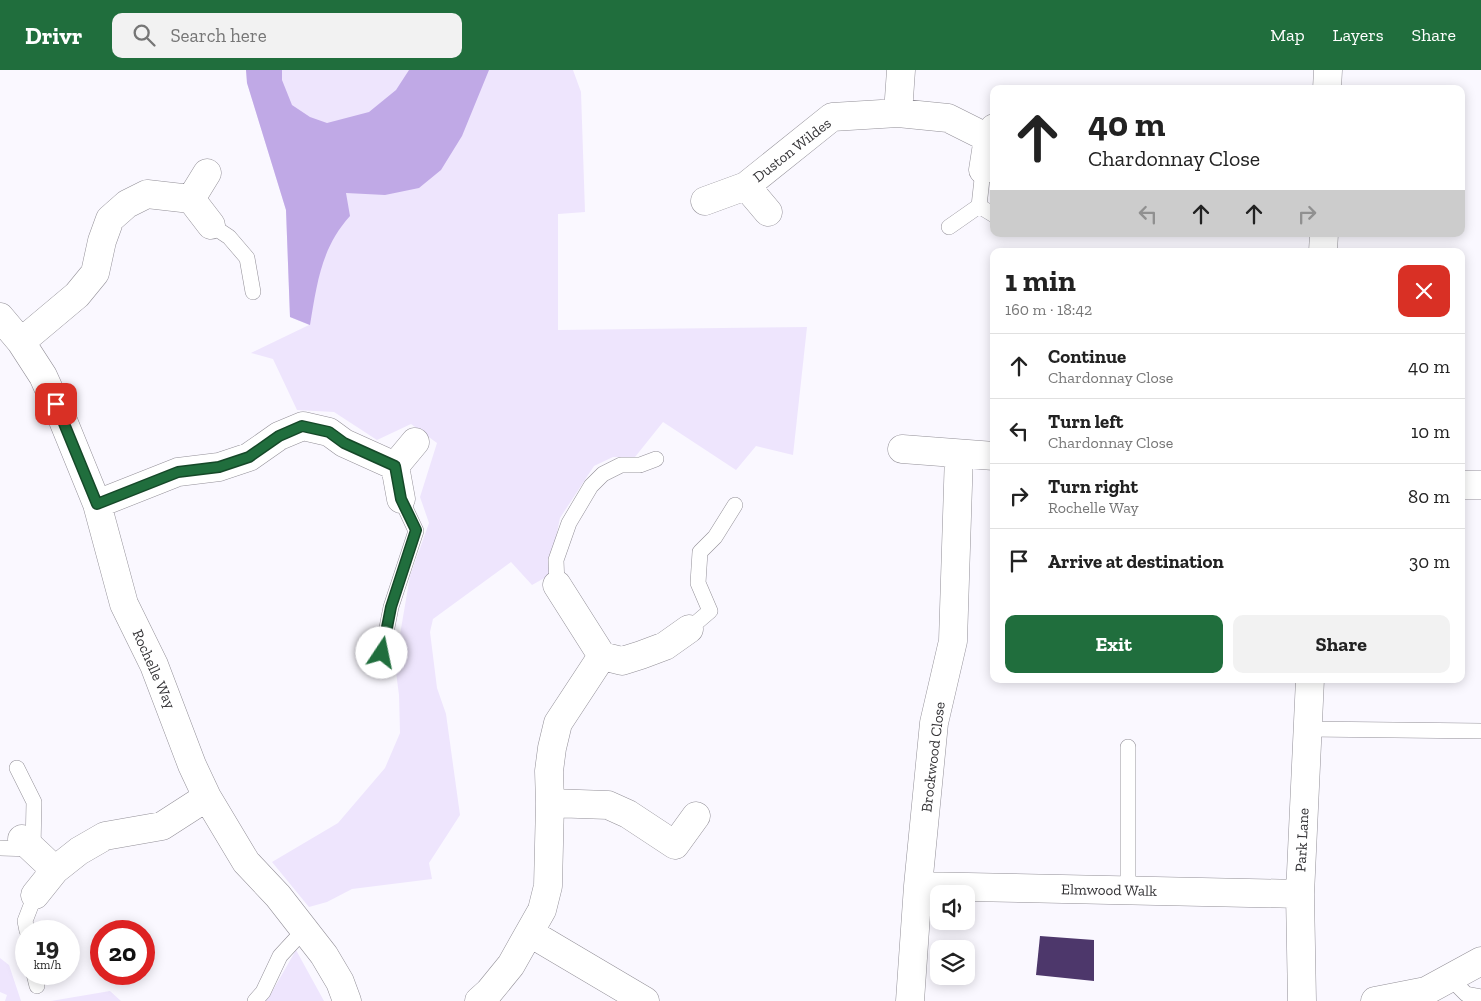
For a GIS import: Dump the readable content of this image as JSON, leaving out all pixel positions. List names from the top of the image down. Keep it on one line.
{"streets":{"street":["Duston Wildes","Rochelle Way","Brockwood Close","Park Lane","Elmwood Walk"]},"crossings":[["Brockwood Close","Elmwood Walk"],["Park Lane","Elmwood Walk"]],"page":{"header":"Drivr","search":"Search here","nav":["Map","Layers","Share"],"turn":["40 m","Chardonnay Close"],"heading":["1 min","160 m · 18:42"],"list":[{"name":"Continue","note":"Chardonnay Close","value":"40 m"},{"name":"Turn left","note":"Chardonnay Close","value":"10 m"},{"name":"Turn right","note":"Rochelle Way","value":"80 m"},{"name":"Arrive at destination","value":"30 m"}],"buttons":["Exit","Share"],"speed":"19 km/h","limit":"20"}}
